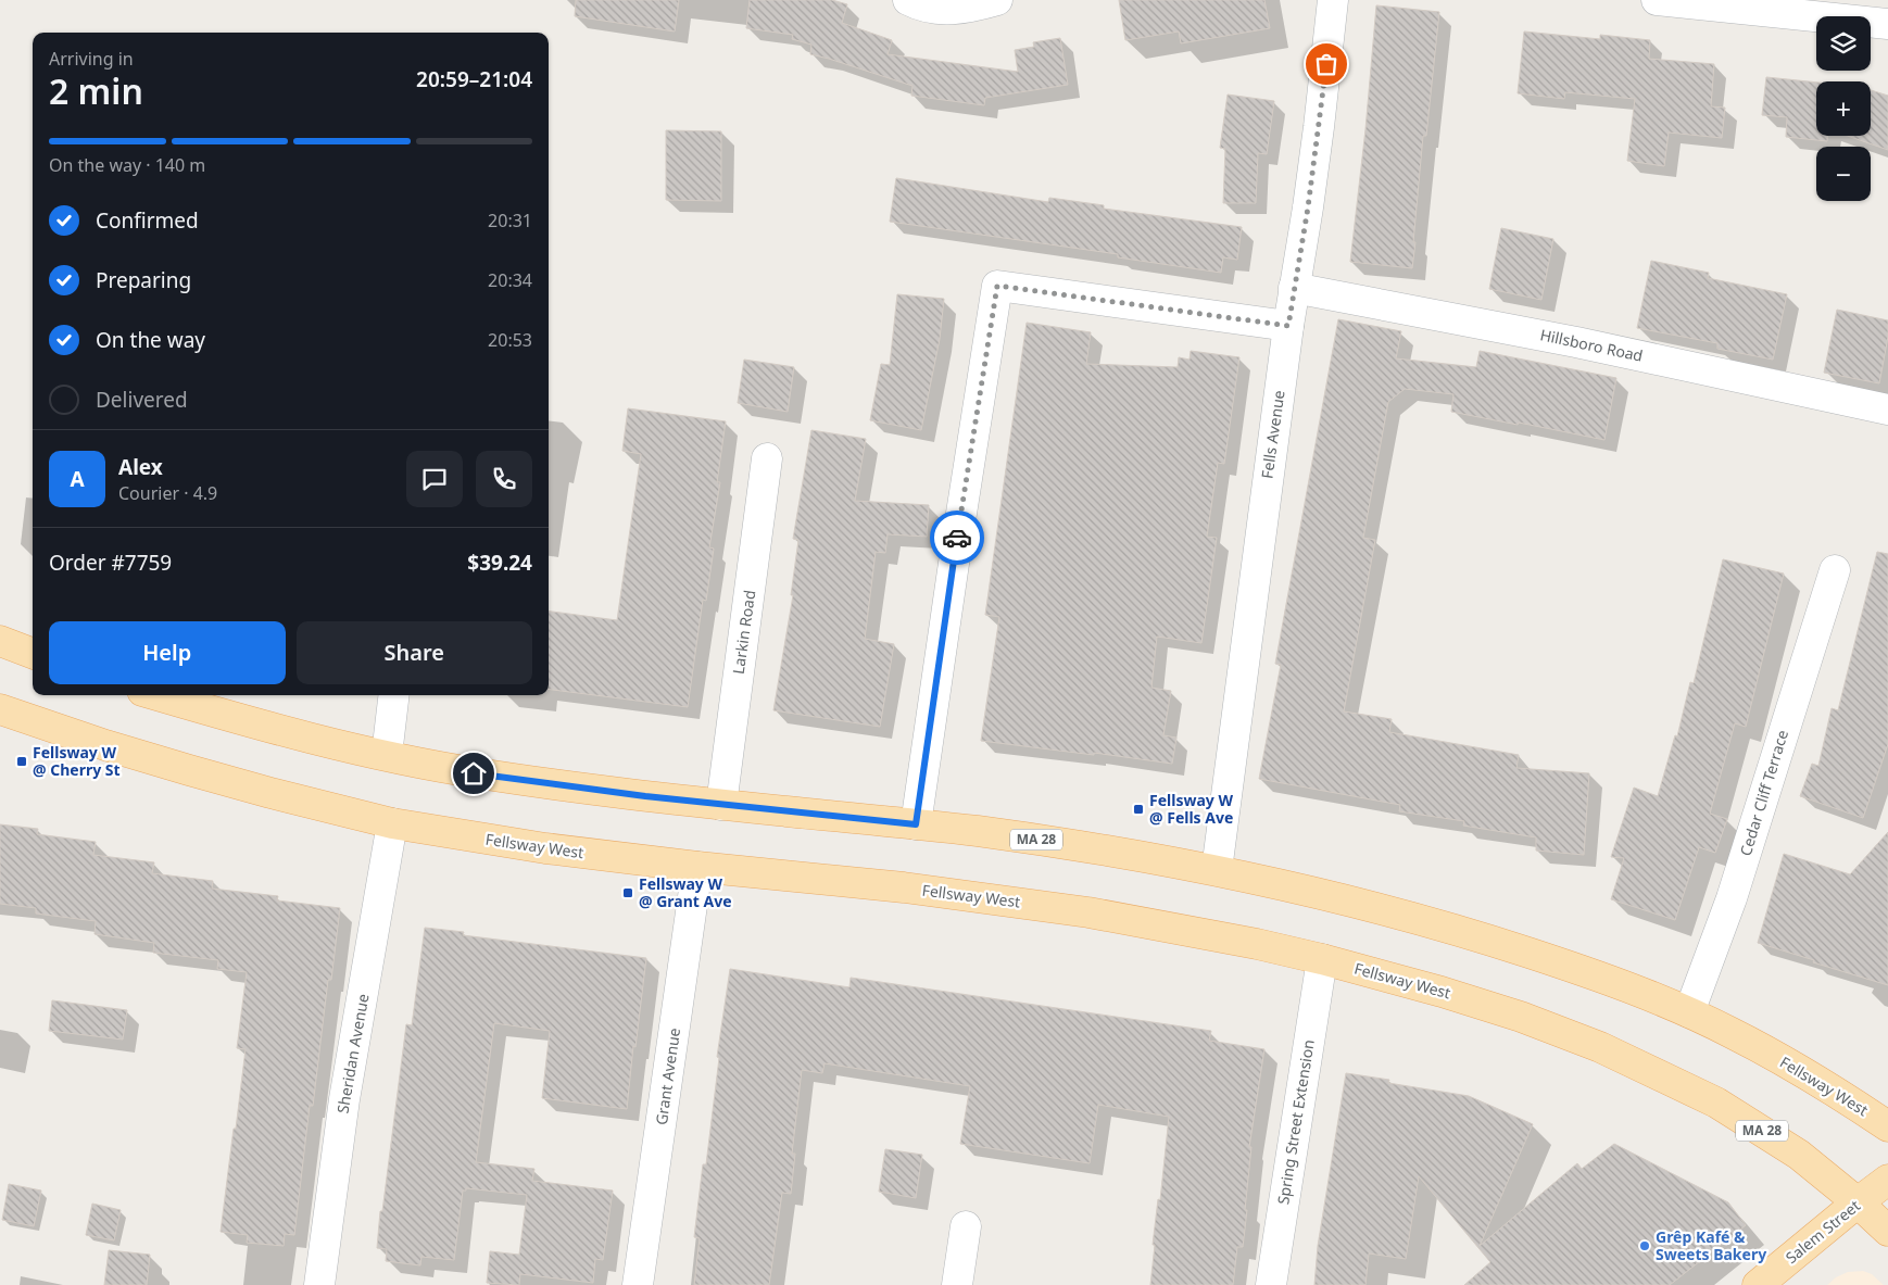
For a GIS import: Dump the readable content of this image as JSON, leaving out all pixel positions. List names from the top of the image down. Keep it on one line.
{"streets":{"main road":["MA 28","Fellsway West","Salem Street"],"street":["Hillsboro Road","Fells Avenue","Larkin Road","Cedar Cliff Terrace","Sheridan Avenue","Grant Avenue","Spring Street Extension"]},"crossings":[["Hillsboro Road","Fells Avenue"],["Fells Avenue","Fellsway West"],["Larkin Road","Fellsway West"],["Cedar Cliff Terrace","Fellsway West"],["Fellsway West","Sheridan Avenue"],["Fellsway West","Grant Avenue"],["Fellsway West","Spring Street Extension"],["Fellsway West","Salem Street"]],"places":{"transit":["Fellsway W @ Cherry St","Fellsway W @ Fells Ave","Fellsway W @ Grant Ave"],"other":["Grêp Kafé & Sweets Bakery"]},"page":{"map_buttons":["+","−"],"heading":["2 min","Arriving in","20:59–21:04"],"panel":["Alex","Courier · 4.9","Order #7759","$39.24"],"bar":"On the way · 140 m","list":[["Confirmed","20:31"],["Preparing","20:34"],["On the way","20:53"],"Delivered"],"round":"A","buttons":["Help","Share"]}}
